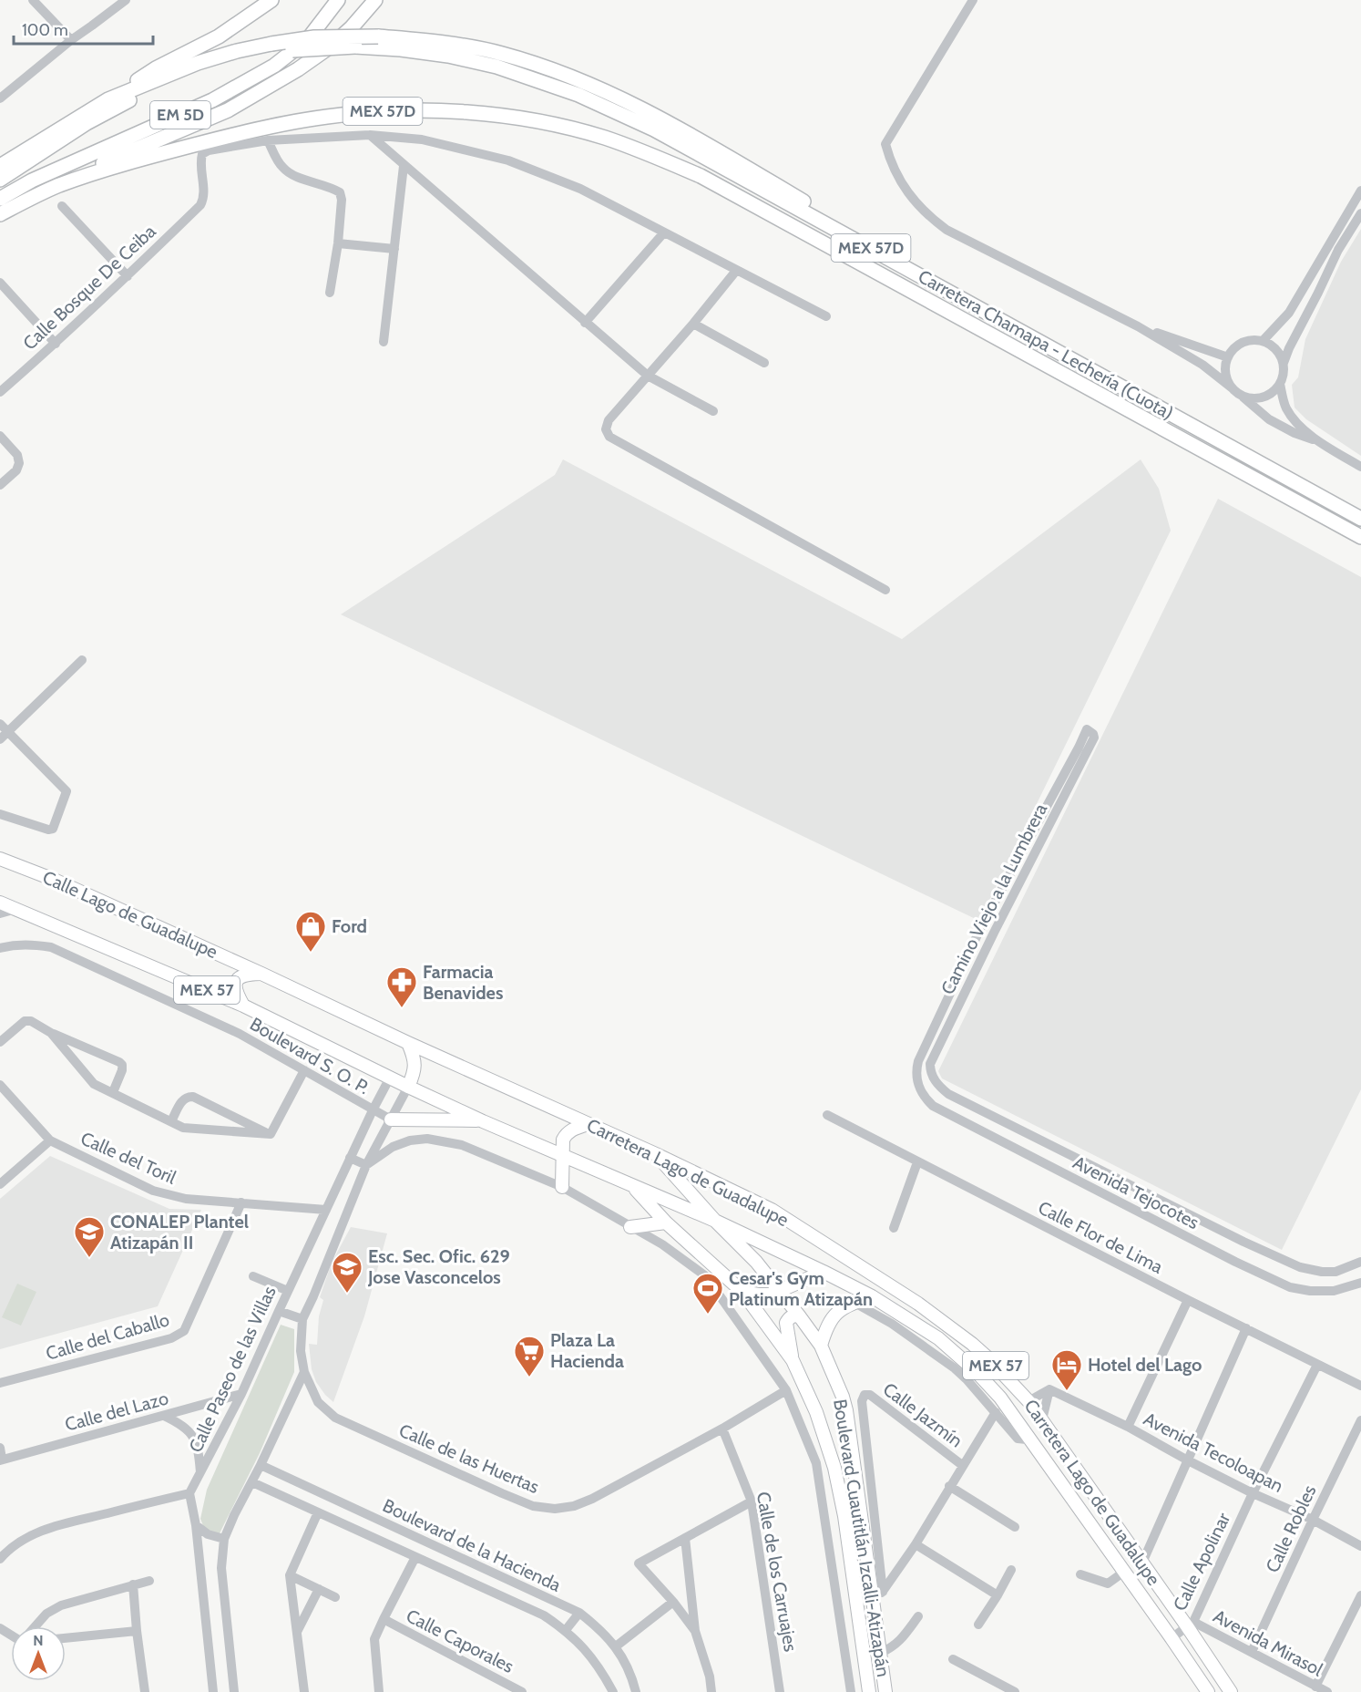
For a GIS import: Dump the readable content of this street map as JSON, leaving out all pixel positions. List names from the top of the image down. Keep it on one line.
{"streets":{"highway":["MEX 57D","EM 5D","Carretera Chamapa - Lechería (Cuota)"],"main road":["Calle Lago de Guadalupe","MEX 57","Carretera Lago de Guadalupe","Boulevard Cuautitlán Izcalli-Atizapán"],"street":["Calle Bosque De Ceiba","Camino Viejo a la Lumbrera","Boulevard S. O. P.","Calle del Toril","Avenida Tejocotes","Calle Flor de Lima","Calle del Caballo","Calle Paseo de las Villas","Calle del Lazo","Calle Jazmín","Avenida Tecoloapan","Calle de las Huertas","Calle Robles","Boulevard de la Hacienda","Calle Apolinar","Calle de los Carruajes","Calle Caporales","Avenida Mirasol"]},"crossings":[["EM 5D","Carretera Chamapa - Lechería (Cuota)"],["Camino Viejo a la Lumbrera","Avenida Tejocotes"],["Calle Lago de Guadalupe","Carretera Lago de Guadalupe"],["MEX 57","Carretera Lago de Guadalupe"],["MEX 57","Calle Paseo de las Villas"],["Boulevard S. O. P.","Calle Paseo de las Villas"],["Calle del Toril","Calle del Caballo"],["Calle del Toril","Calle Paseo de las Villas"],["Carretera Lago de Guadalupe","Boulevard Cuautitlán Izcalli-Atizapán"],["Carretera Lago de Guadalupe","Calle Apolinar"],["Carretera Lago de Guadalupe","Avenida Mirasol"],["Calle Flor de Lima","Calle Apolinar"],["Calle Paseo de las Villas","Calle del Lazo"],["Calle Jazmín","Boulevard Cuautitlán Izcalli-Atizapán"],["Avenida Tecoloapan","Calle Robles"],["Avenida Tecoloapan","Calle Apolinar"],["Calle de las Huertas","Boulevard Cuautitlán Izcalli-Atizapán"],["Calle de las Huertas","Calle de los Carruajes"],["Calle Robles","Avenida Mirasol"],["Calle Apolinar","Avenida Mirasol"]],"places":{"shop":["Ford"],"pharmacy":["Farmacia Benavides"],"school or university":["CONALEP Plantel Atizapán II","Esc. Sec. Ofic. 629 Jose Vasconcelos"],"sports":["Cesar's Gym Platinum Atizapán"],"supermarket":["Plaza La Hacienda"],"hotel":["Hotel del Lago"]},"scale_bar":"100 m","north":"top"}
